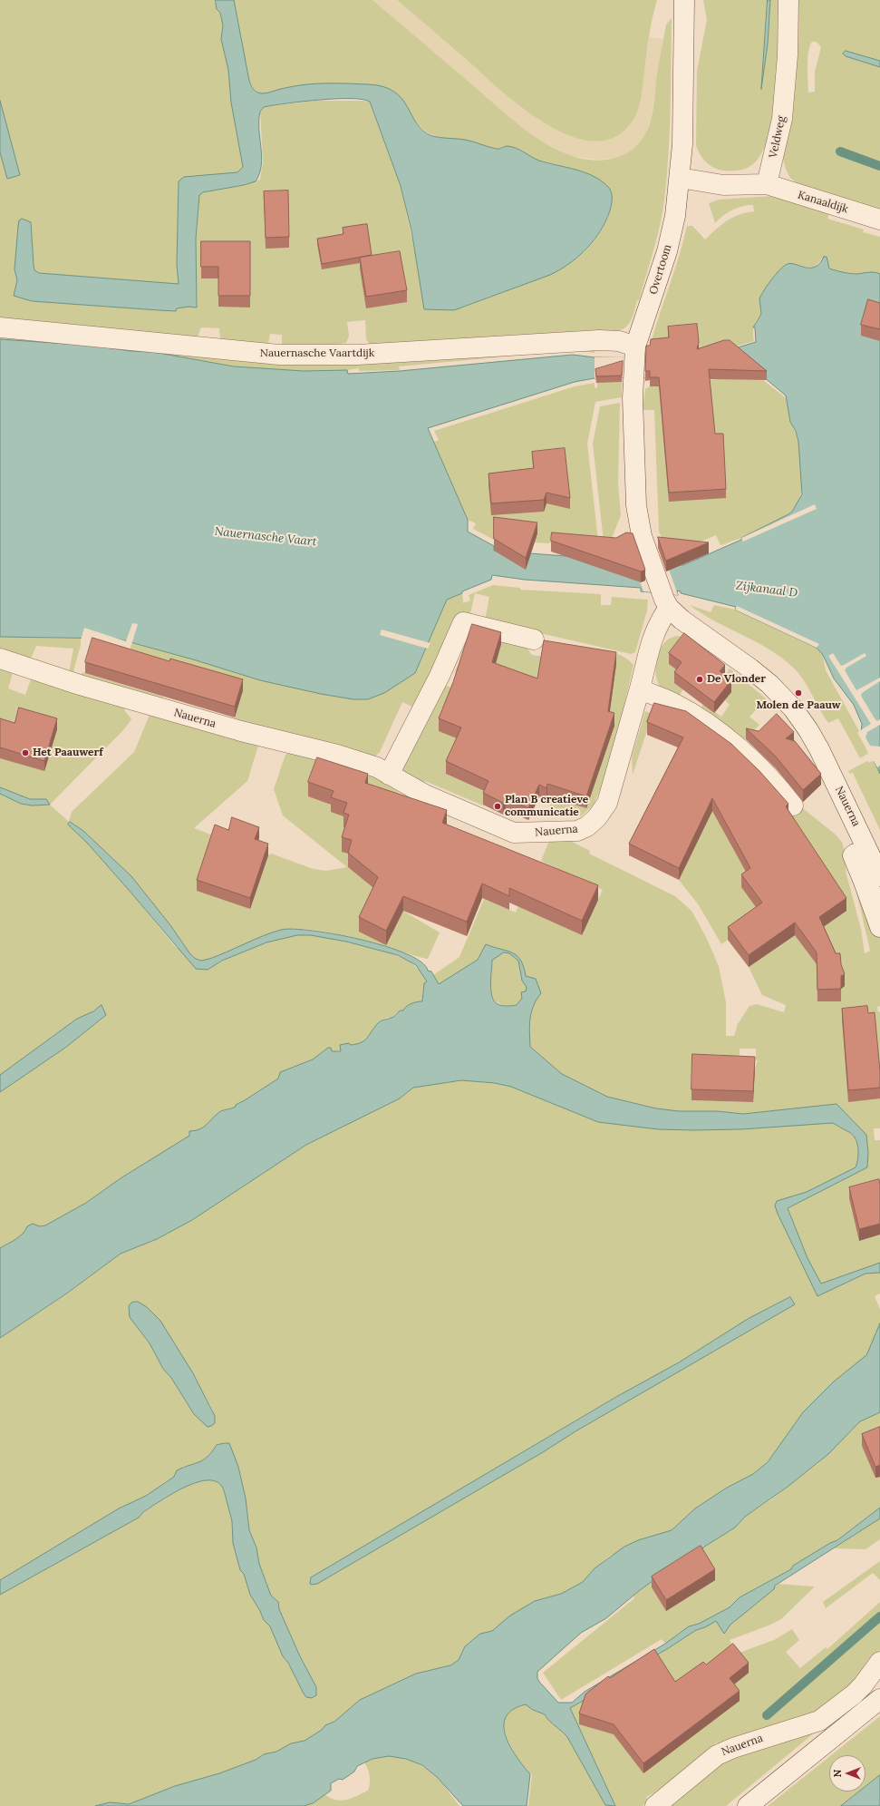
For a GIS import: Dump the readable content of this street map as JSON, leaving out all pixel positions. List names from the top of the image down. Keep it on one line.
{"streets":{"street":["Veldweg","Kanaaldijk","Overtoom","Nauernasche Vaartdijk","Nauerna"]},"crossings":[["Veldweg","Kanaaldijk"],["Overtoom","Nauernasche Vaartdijk"],["Overtoom","Nauerna"]],"water":["Nauernasche Vaart","Zijkanaal D"],"places":["De Vlonder","Molen de Paauw","Het Paauwerf","Plan B creatieve communicatie"],"north":"left"}
